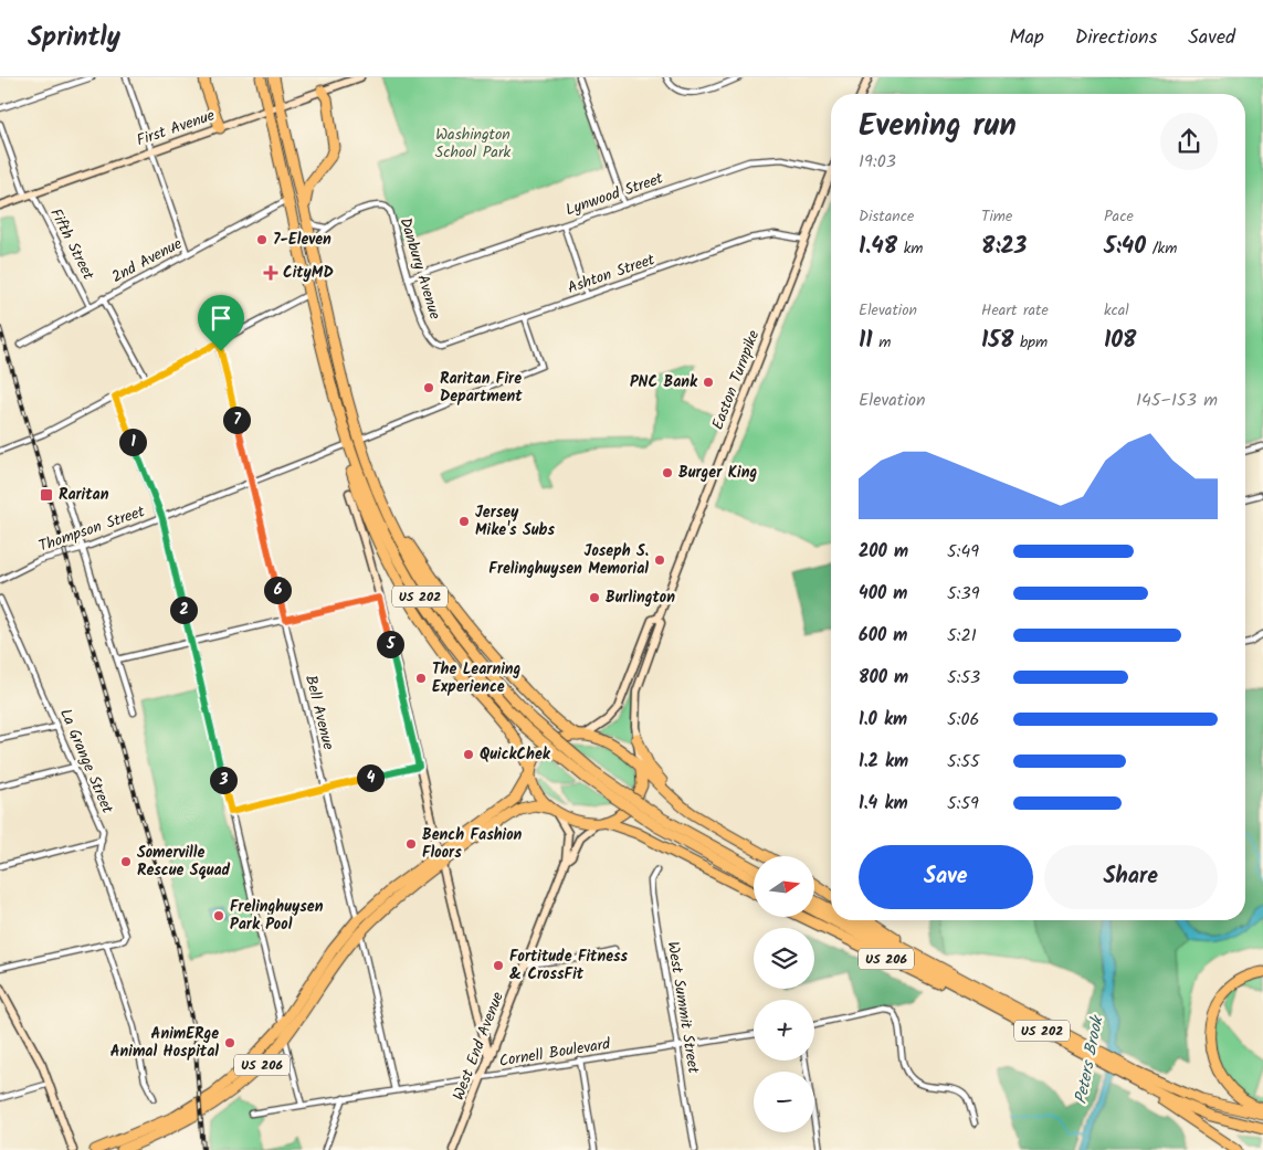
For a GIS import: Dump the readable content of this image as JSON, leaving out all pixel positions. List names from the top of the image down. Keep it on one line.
{"streets":{"highway":["US 202","US 206"],"street":["First Avenue","Lynwood Street","Fifth Street","2nd Avenue","Danbury Avenue","Ashton Street","Easton Turnpike","Thompson Street","Bell Avenue","La Grange Street","West Summit Street","West End Avenue","Cornell Boulevard"]},"crossings":[["First Avenue","Fifth Street"],["First Avenue","US 202"],["Lynwood Street","Danbury Avenue"],["Fifth Street","2nd Avenue"],["2nd Avenue","US 202"],["Danbury Avenue","Ashton Street"],["Ashton Street","Easton Turnpike"],["Easton Turnpike","US 206"],["Easton Turnpike","West End Avenue"],["Thompson Street","US 202"],["Thompson Street","Bell Avenue"],["US 202","US 206"],["Bell Avenue","US 206"],["Bell Avenue","Cornell Boulevard"],["US 206","West End Avenue"],["West Summit Street","Cornell Boulevard"],["West End Avenue","Cornell Boulevard"]],"water":["Peters Brook"],"parks":["Washington School Park"],"places":{"other":["7-Eleven","PNC Bank","Raritan Fire Department","Burger King","Jersey Mike's Subs","Joseph S. Frelinghuysen Memorial","Burlington","The Learning Experience","QuickChek","Bench Fashion Floors","Somerville Rescue Squad","Frelinghuysen Park Pool","Fortitude Fitness & CrossFit","AnimERge Animal Hospital"],"health":["CityMD"],"transit":["Raritan"]},"north":"right","page":{"header":"Sprintly","nav":["Map","Directions","Saved"],"heading":["Evening run","19:03"],"stats":[["Distance","1.48 km"],["Time","8:23"],["Pace","5:40 /km"],["Elevation","11 m"],["Heart rate","158 bpm"],["kcal","108"]],"chart":["Elevation","145–153 m"],"pins":["7","1","6","2","5","4","3"],"list":[{"name":"200 m","note":"5:49"},{"name":"400 m","note":"5:39"},{"name":"600 m","note":"5:21"},{"name":"800 m","note":"5:53"},{"name":"1.0 km","note":"5:06"},{"name":"1.2 km","note":"5:55"},{"name":"1.4 km","note":"5:59"}],"buttons":["Save","Share"],"map_buttons":["+","−"]}}
